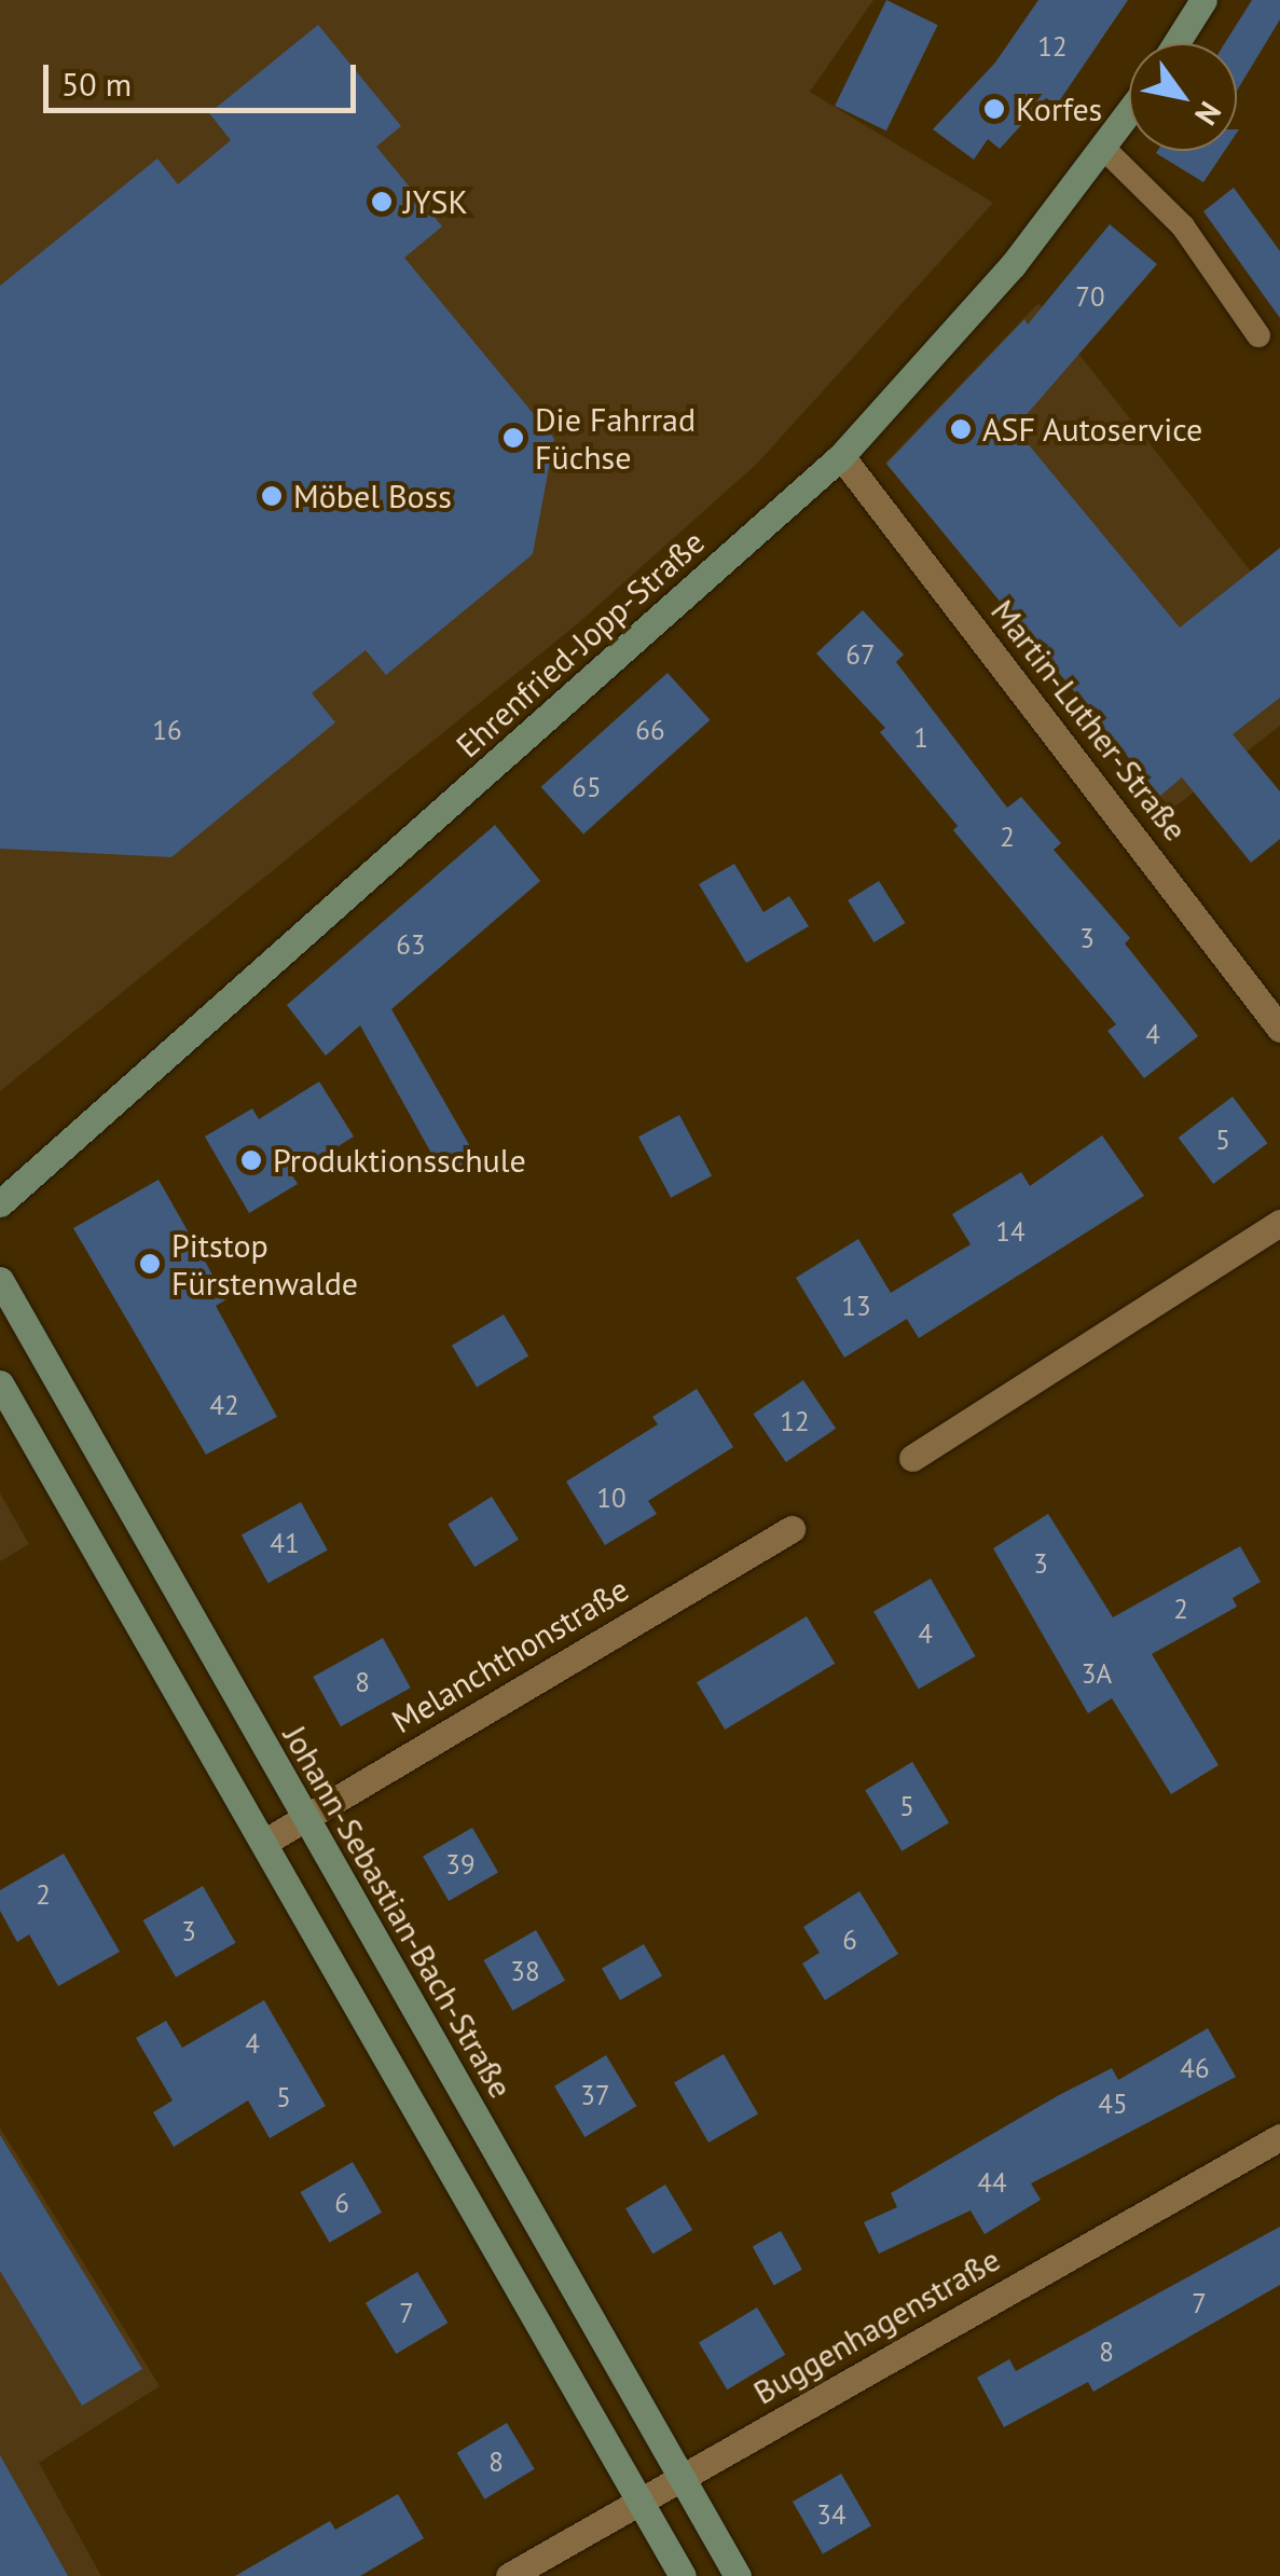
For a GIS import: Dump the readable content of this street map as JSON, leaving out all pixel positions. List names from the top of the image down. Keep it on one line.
{"streets":{"street":["Ehrenfried-Jopp-Straße","Martin-Luther-Straße","Melanchthonstraße","Johann-Sebastian-Bach-Straße","Buggenhagenstraße"]},"crossings":[["Ehrenfried-Jopp-Straße","Martin-Luther-Straße"],["Melanchthonstraße","Johann-Sebastian-Bach-Straße"],["Johann-Sebastian-Bach-Straße","Buggenhagenstraße"]],"places":["Korfes","JYSK","ASF Autoservice","Die Fahrrad Füchse","Möbel Boss","Produktionsschule","Pitstop Fürstenwalde"],"house_numbers":["12","70","67","16","66","1","65","2","3","63","4","5","14","13","42","12","10","41","3","2","4","3A","8","5","39","2","3","6","38","4","46","37","5","45","44","6","7","7","8","8","34"],"scale_bar":"50 m","north":"bottom right"}
